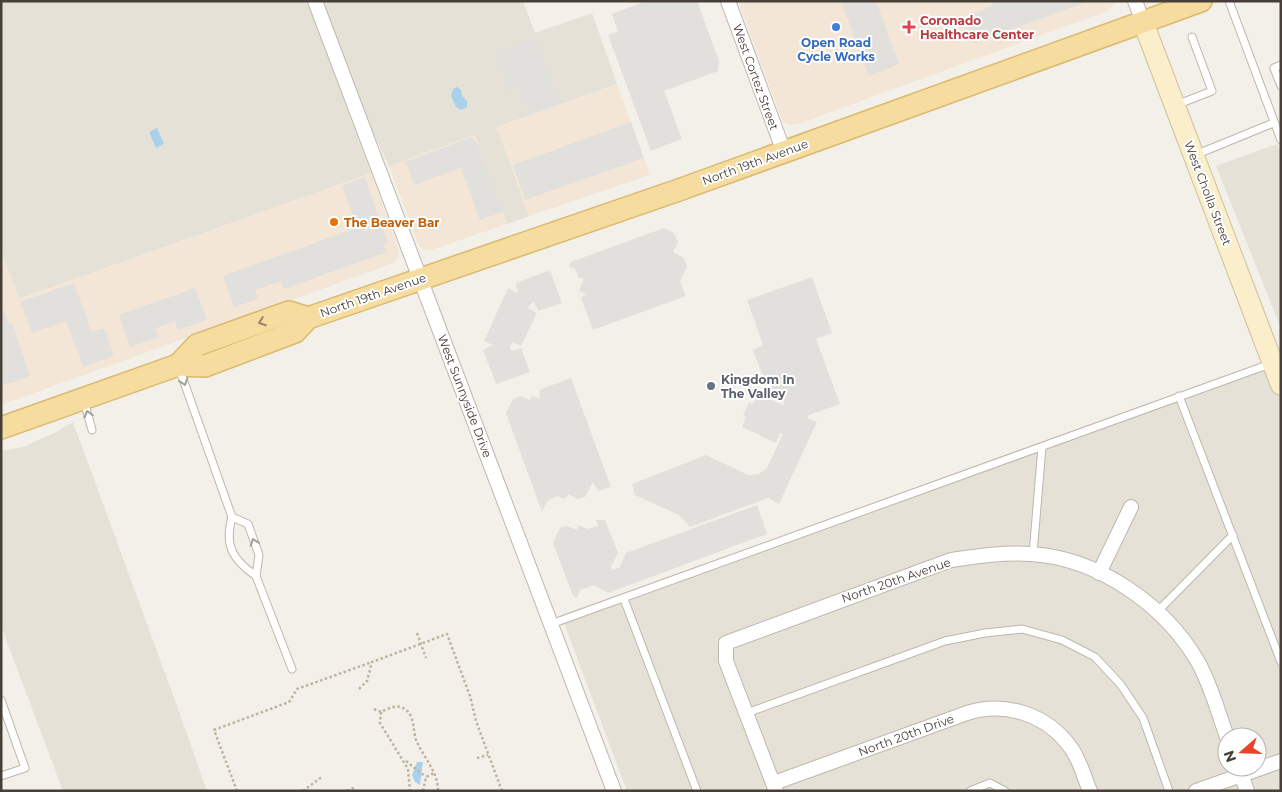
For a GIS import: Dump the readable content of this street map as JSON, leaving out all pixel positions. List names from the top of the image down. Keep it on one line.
{"streets":{"main road":["North 19th Avenue"],"street":["West Cortez Street","West Cholla Street","West Sunnyside Drive","North 20th Avenue","North 20th Drive"]},"crossings":[["West Cortez Street","North 19th Avenue"],["North 19th Avenue","West Cholla Street"],["North 19th Avenue","West Sunnyside Drive"]],"places":{"other":["Open Road Cycle Works","The Beaver Bar","Kingdom In The Valley"],"health":["Coronado Healthcare Center"]},"north":"left"}
